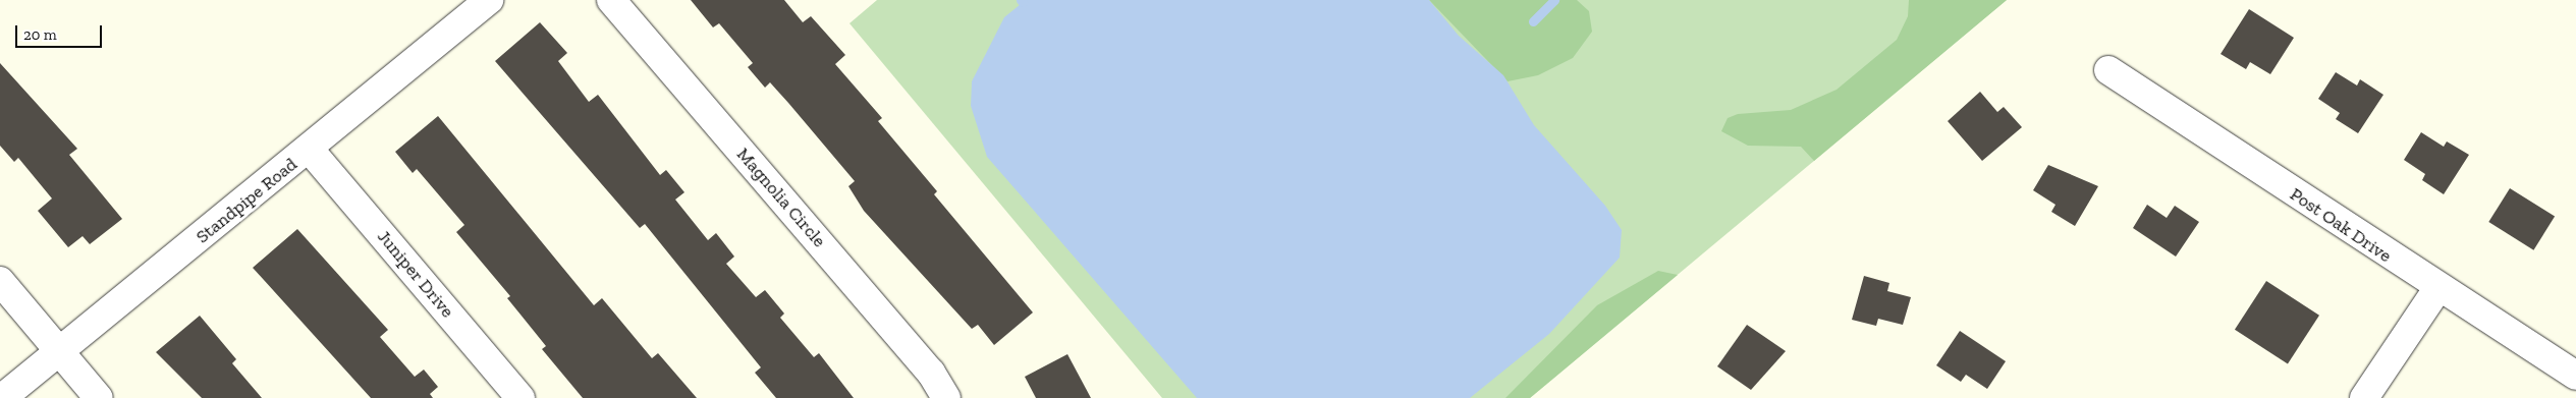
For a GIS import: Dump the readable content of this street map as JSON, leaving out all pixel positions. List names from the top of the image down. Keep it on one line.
{"streets":{"street":["Magnolia Circle","Standpipe Road","Post Oak Drive","Juniper Drive"]},"crossings":[["Standpipe Road","Juniper Drive"]],"scale_bar":"20 m"}
